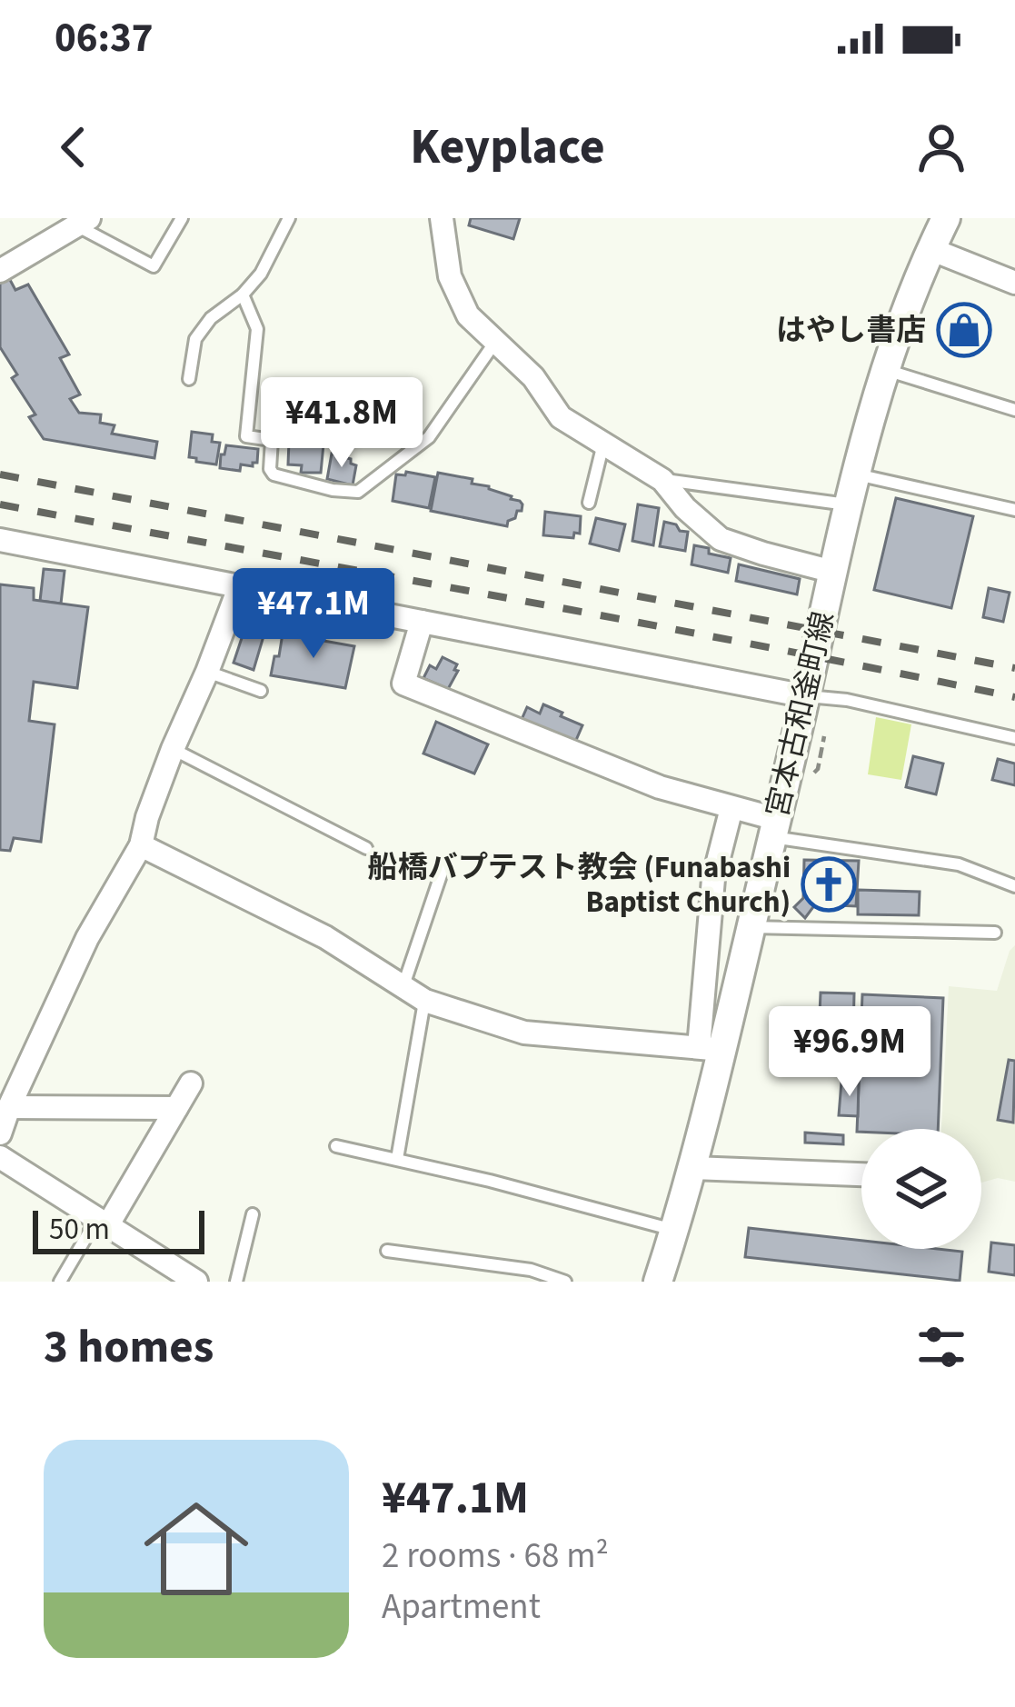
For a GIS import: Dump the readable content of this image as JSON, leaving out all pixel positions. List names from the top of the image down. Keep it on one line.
{"streets":{"street":["宮本古和釜町線"]},"places":{"shop":["はやし書店"],"church":["船橋バプテスト教会 (Funabashi Baptist Church)"]},"scale_bar":"50 m","page":{"status":"06:37","header":"Keyplace","price":["¥41.8M","¥47.1M","¥96.9M"],"scale":"50 m","heading":"3 homes","list":[{"name":"¥47.1M","note":"2 rooms · 68 m² · Apartment"}]}}
